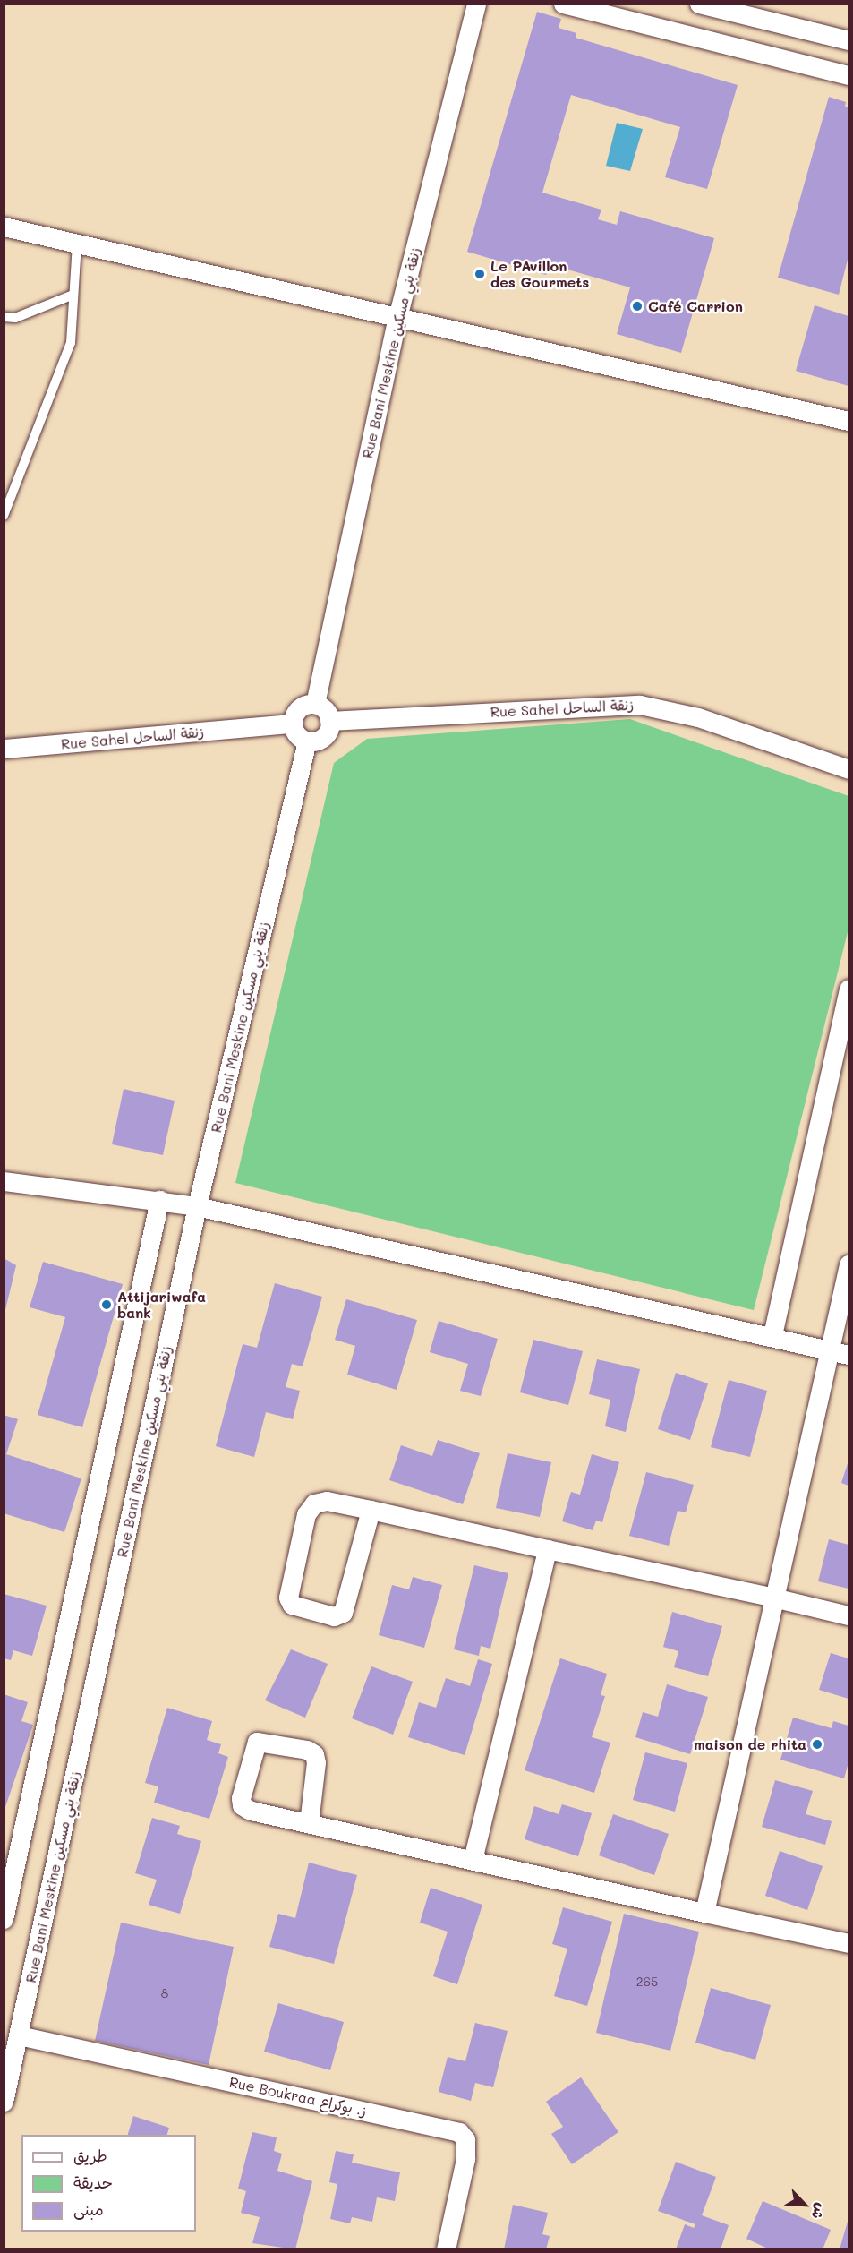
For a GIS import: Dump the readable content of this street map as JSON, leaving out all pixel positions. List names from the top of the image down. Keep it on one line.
{"streets":{"street":["Rue Bani Meskine زنقة بني مسكين","Rue Sahel زنقة الساحل","Rue Boukraa ز. بوكراع"]},"crossings":[["Rue Bani Meskine زنقة بني مسكين","Rue Sahel زنقة الساحل"],["Rue Bani Meskine زنقة بني مسكين","Rue Boukraa ز. بوكراع"]],"places":["Le PAvillon des Gourmets","Café Carrion","Attijariwafa bank","maison de rhita"],"house_numbers":["265","8"],"legend":["طريق","حديقة","مبنى"],"north":"bottom right"}
